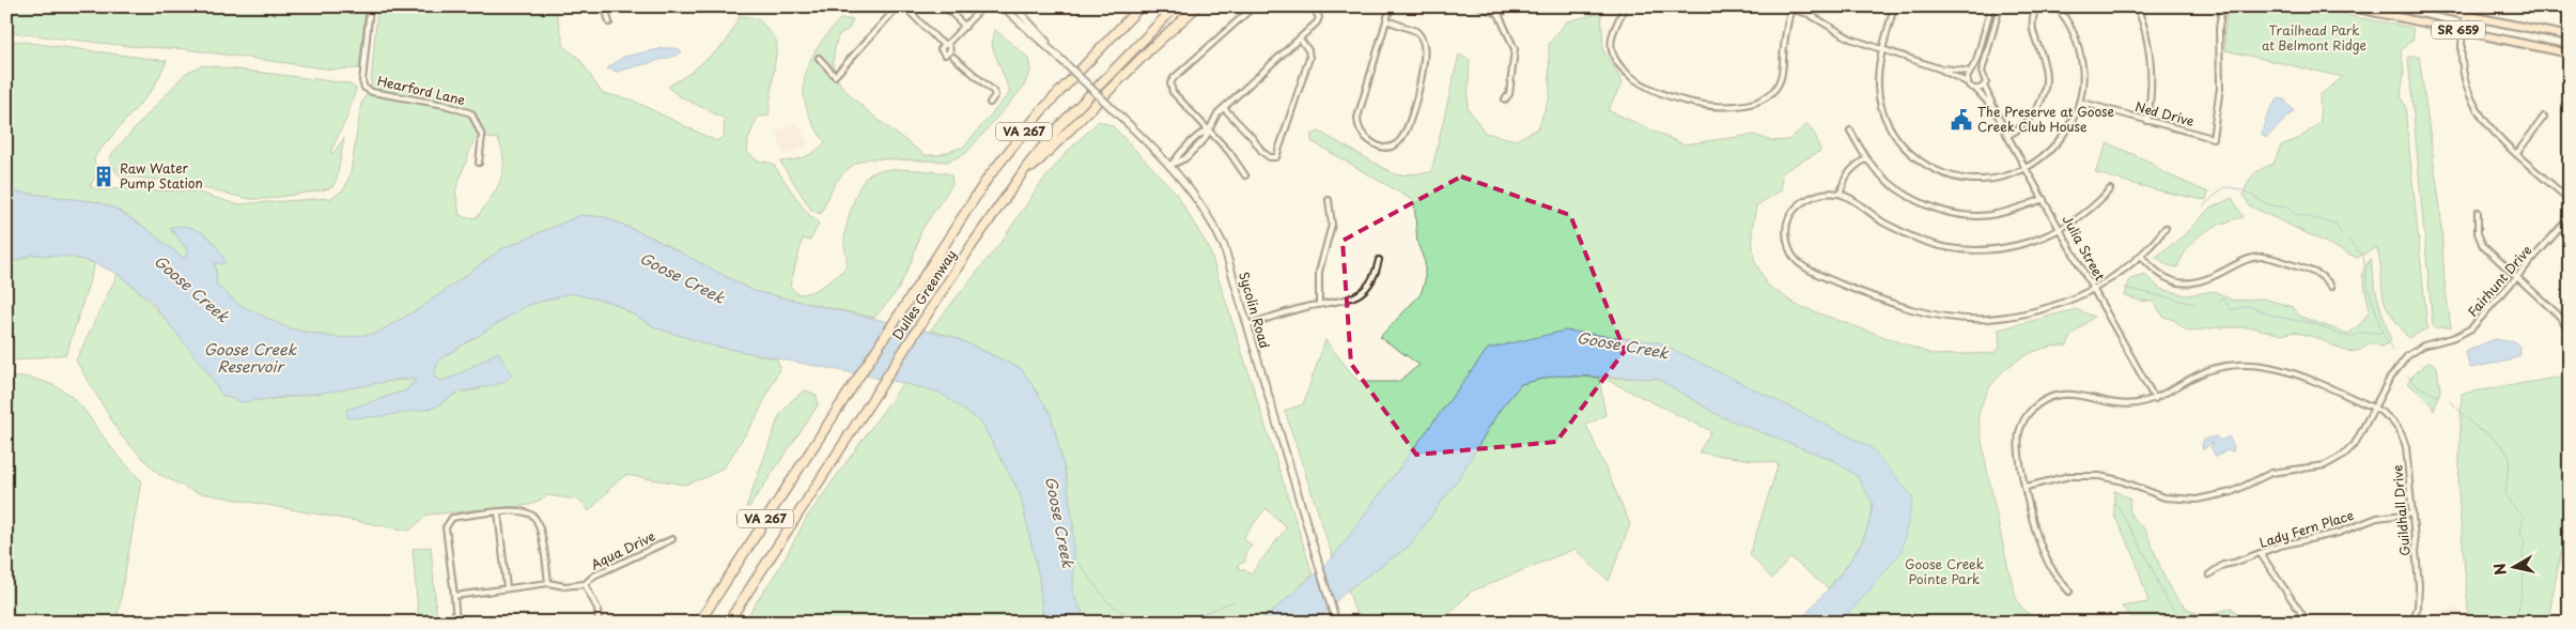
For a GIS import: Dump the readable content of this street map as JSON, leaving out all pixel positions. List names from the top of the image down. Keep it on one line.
{"streets":{"highway":["VA 267","Dulles Greenway"],"main road":["SR 659","Sycolin Road"],"street":["Hearford Lane","Ned Drive","Julia Street","Fairhunt Drive","Guildhall Drive","Lady Fern Place","Aqua Drive"]},"crossings":[["Julia Street","Guildhall Drive"],["Fairhunt Drive","Guildhall Drive"],["Guildhall Drive","Lady Fern Place"]],"water":["Goose Creek","Goose Creek Reservoir"],"parks":["Trailhead Park at Belmont Ridge","Goose Creek Pointe Park"],"places":{"public building":["The Preserve at Goose Creek Club House"],"building":["Raw Water Pump Station"]},"north":"left"}
